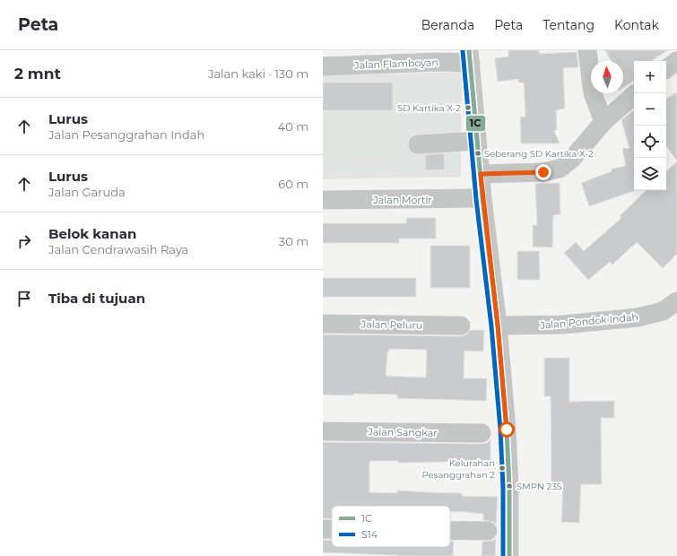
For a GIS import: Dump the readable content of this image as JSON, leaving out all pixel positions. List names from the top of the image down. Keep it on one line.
{"streets":{"street":["Jalan Flamboyan","Jalan Mortir","Jalan Pondok Indah","Jalan Peluru","Jalan Sangkar"]},"places":["SD Kartika X-2","Seberang SD Kartika X-2","Kelurahan Pesanggrahan 2","SMPN 235"],"lines":["transit line 1C","transit line S14"],"legend":["1C","S14"],"north":"top","page":{"header":"Peta","nav":["Beranda","Peta","Tentang","Kontak"],"heading":["2 mnt","Jalan kaki · 130 m"],"map_buttons":["+","−"],"list":[["Lurus","Jalan Pesanggrahan Indah","40 m"],["Lurus","Jalan Garuda","60 m"],["Belok kanan","Jalan Cendrawasih Raya","30 m"],"Tiba di tujuan"]}}
